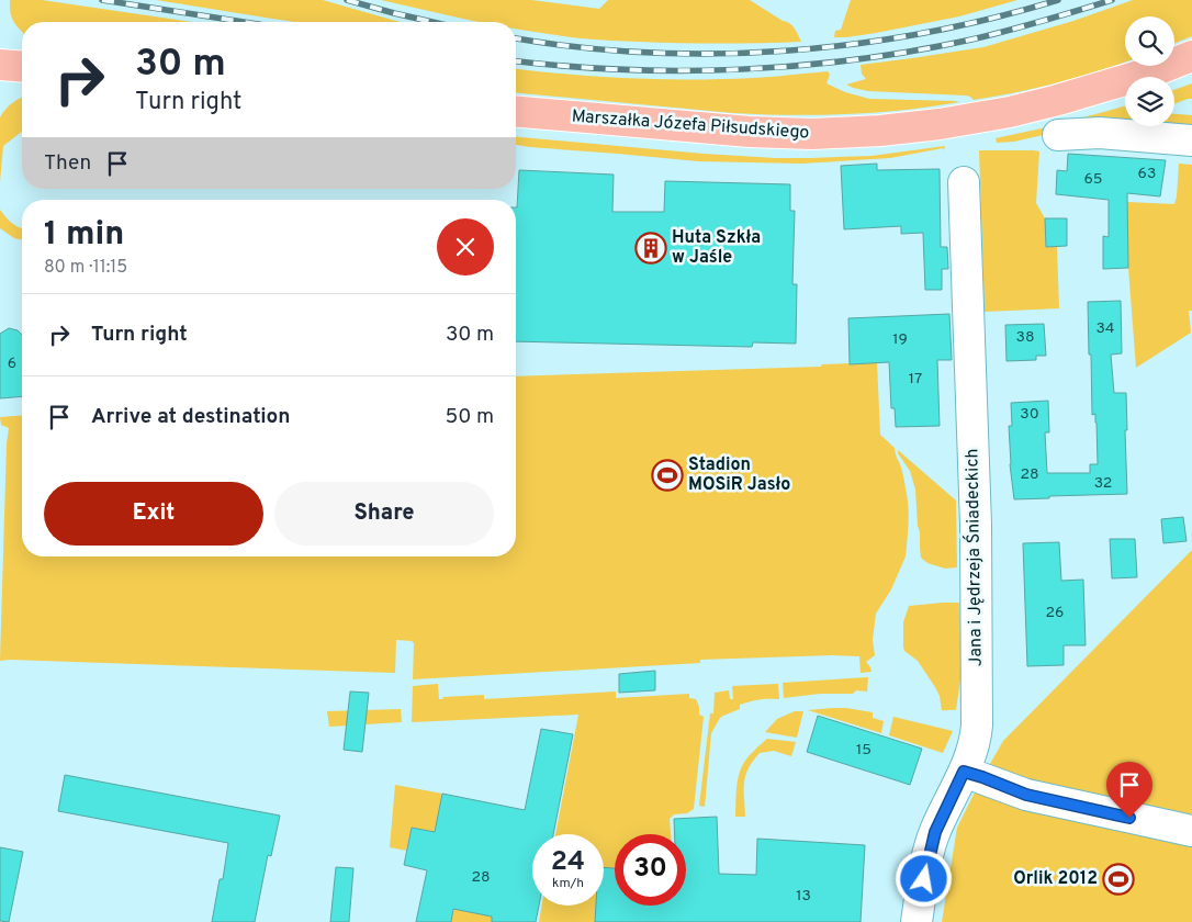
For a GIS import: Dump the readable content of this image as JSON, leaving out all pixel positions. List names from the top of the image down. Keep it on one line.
{"streets":{"main road":["Marszałka Józefa Piłsudskiego"],"street":["Jana i Jędrzeja Śniadeckich"]},"places":{"building":["Huta Szkła w Jaśle"],"sports":["Stadion MOSiR Jasło","Orlik 2012"]},"house_numbers":["63","65","34","38","19","6","17","30","28","32","26","15","28","13"],"page":{"turn":["30 m","Turn right"],"then":"Then","heading":["1 min","80 m · 11:15"],"list":[{"name":"Turn right","value":"30 m"},{"name":"Arrive at destination","value":"50 m"}],"buttons":["Exit","Share"],"speed":"24 km/h","limit":"30"}}
